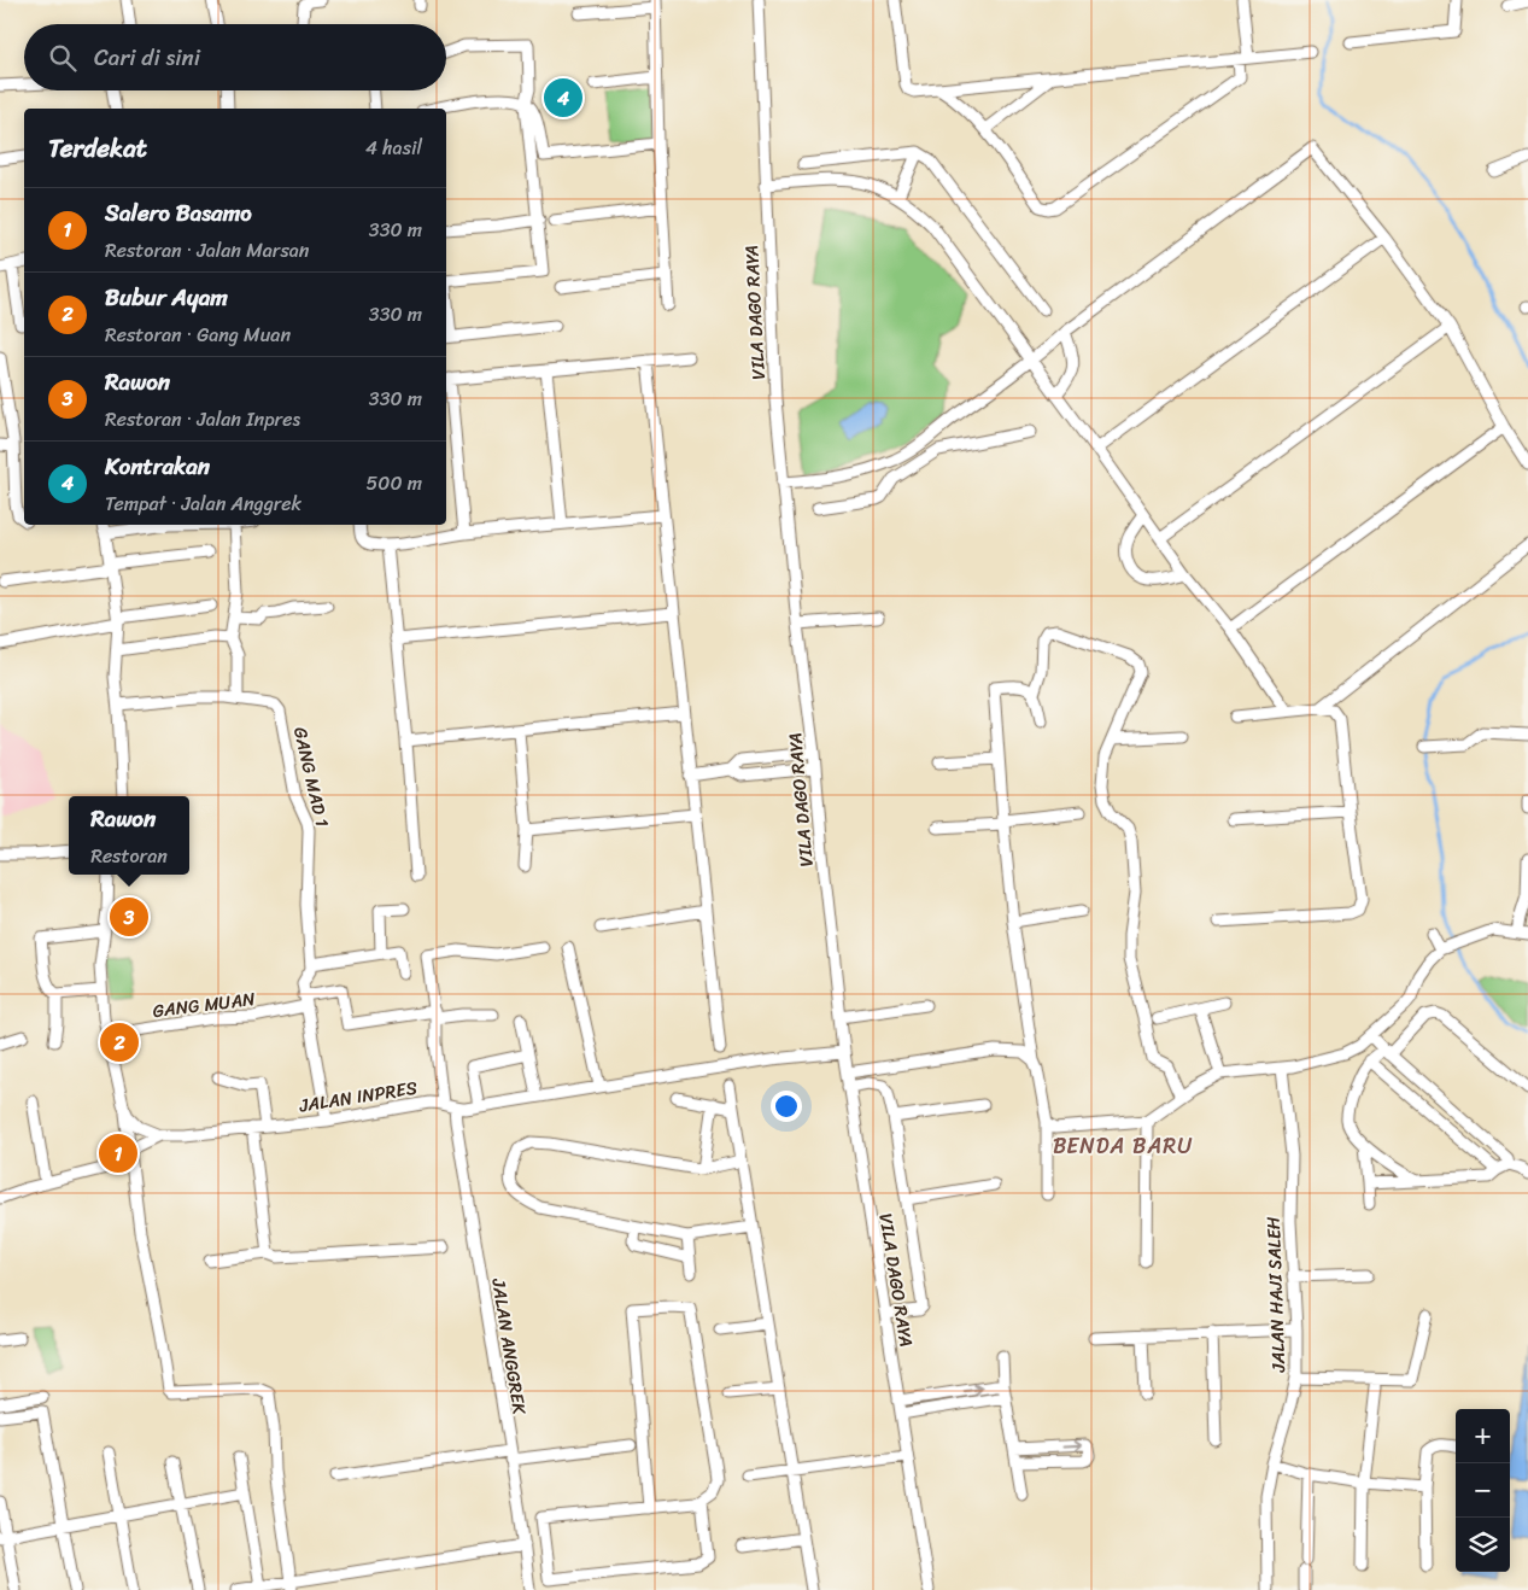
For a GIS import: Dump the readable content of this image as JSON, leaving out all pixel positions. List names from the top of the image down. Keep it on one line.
{"streets":{"street":["VILA DAGO RAYA","GANG MAD 1","GANG MUAN","JALAN INPRES","JALAN HAJI SALEH","JALAN ANGGREK"]},"crossings":[["VILA DAGO RAYA","JALAN INPRES"],["GANG MAD 1","GANG MUAN"],["GANG MAD 1","JALAN INPRES"],["JALAN INPRES","JALAN ANGGREK"]],"districts":["BENDA BARU"],"page":{"search":"Cari di sini","pins":["4","3","2","1"],"heading":["Terdekat","4 hasil"],"list":[{"mark":"1","name":"Salero Basamo","note":"Restoran · Jalan Marsan","value":"330 m"},{"mark":"2","name":"Bubur Ayam","note":"Restoran · Gang Muan","value":"330 m"},{"mark":"3","name":"Rawon","note":"Restoran · Jalan Inpres","value":"330 m"},{"mark":"4","name":"Kontrakan","note":"Tempat · Jalan Anggrek","value":"500 m"}],"popup":["Rawon","Restoran"],"map_buttons":["+","−"]}}
